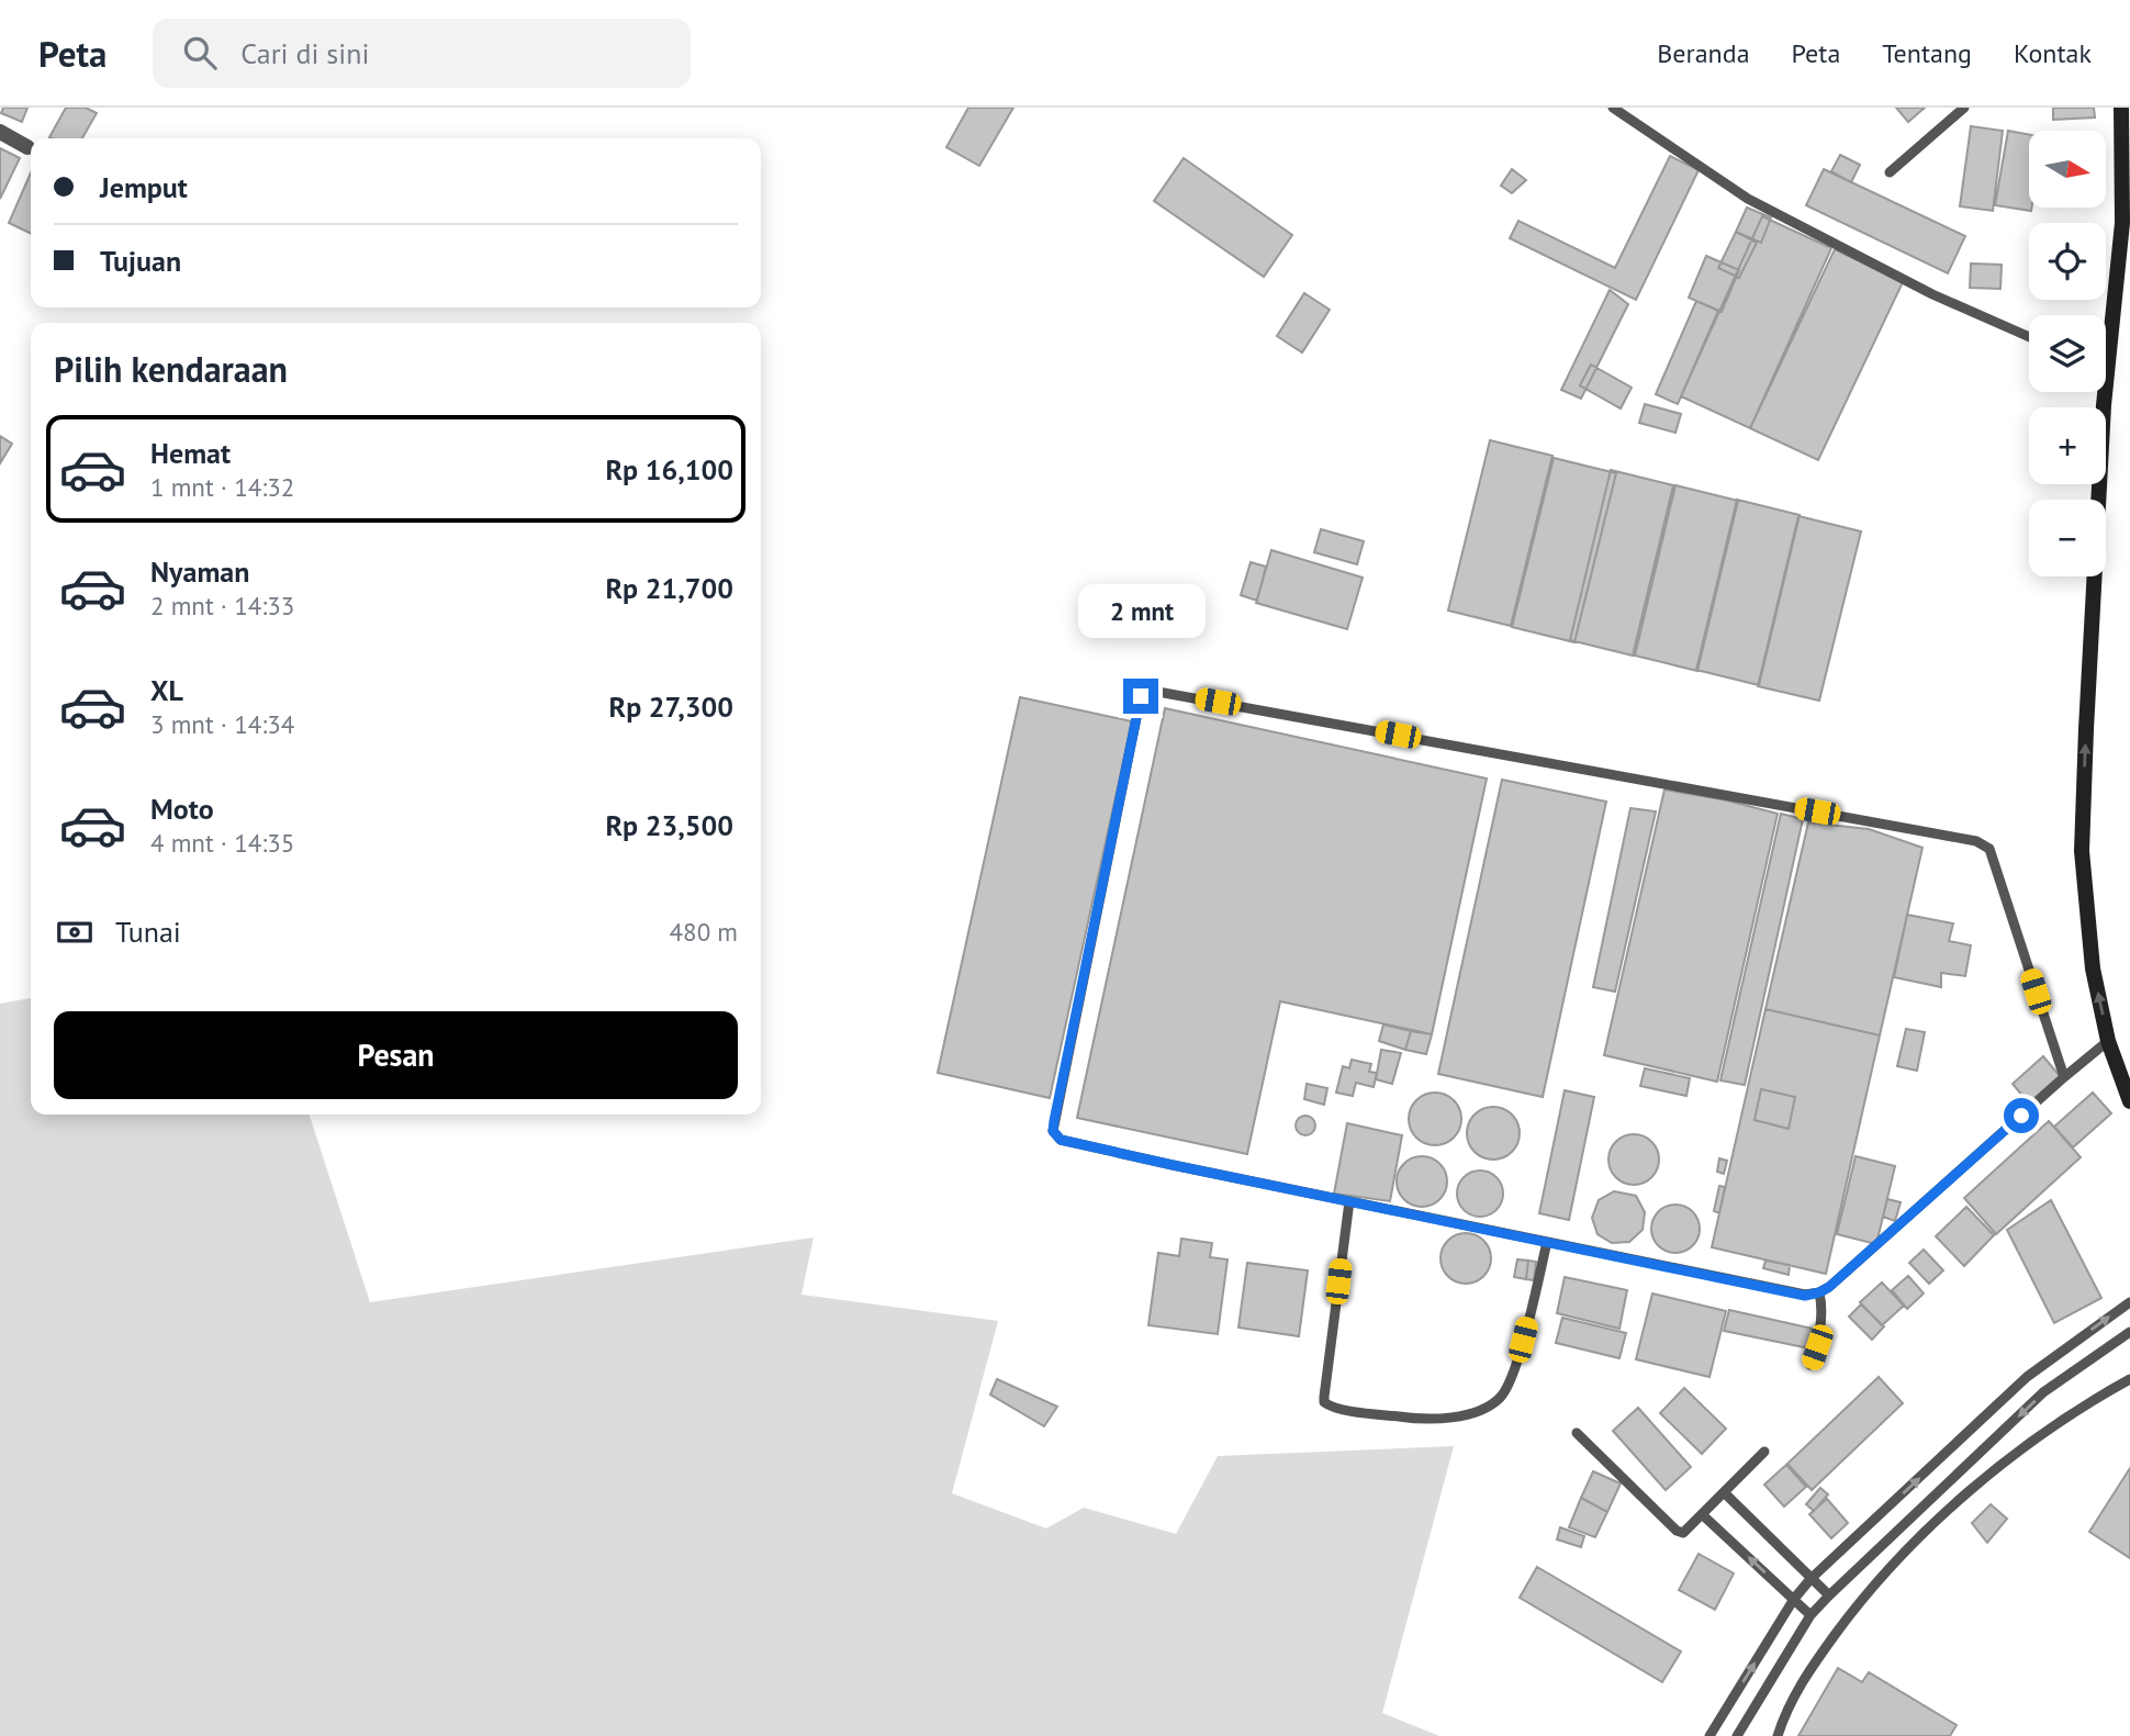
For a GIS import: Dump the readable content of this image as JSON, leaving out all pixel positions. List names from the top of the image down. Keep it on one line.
{"north":"right","page":{"header":"Peta","search":"Cari di sini","nav":["Beranda","Peta","Tentang","Kontak"],"map_buttons":["+","−"],"banner":["Jemput","Tujuan"],"heading":"Pilih kendaraan","list":[{"name":"Hemat","note":"1 mnt · 14:32","value":"Rp 16,100"},{"name":"Nyaman","note":"2 mnt · 14:33","value":"Rp 21,700"},{"name":"XL","note":"3 mnt · 14:34","value":"Rp 27,300"},{"name":"Moto","note":"4 mnt · 14:35","value":"Rp 23,500"}],"bubble":"2 mnt","pay":["Tunai","480 m"],"buttons":"Pesan"}}
